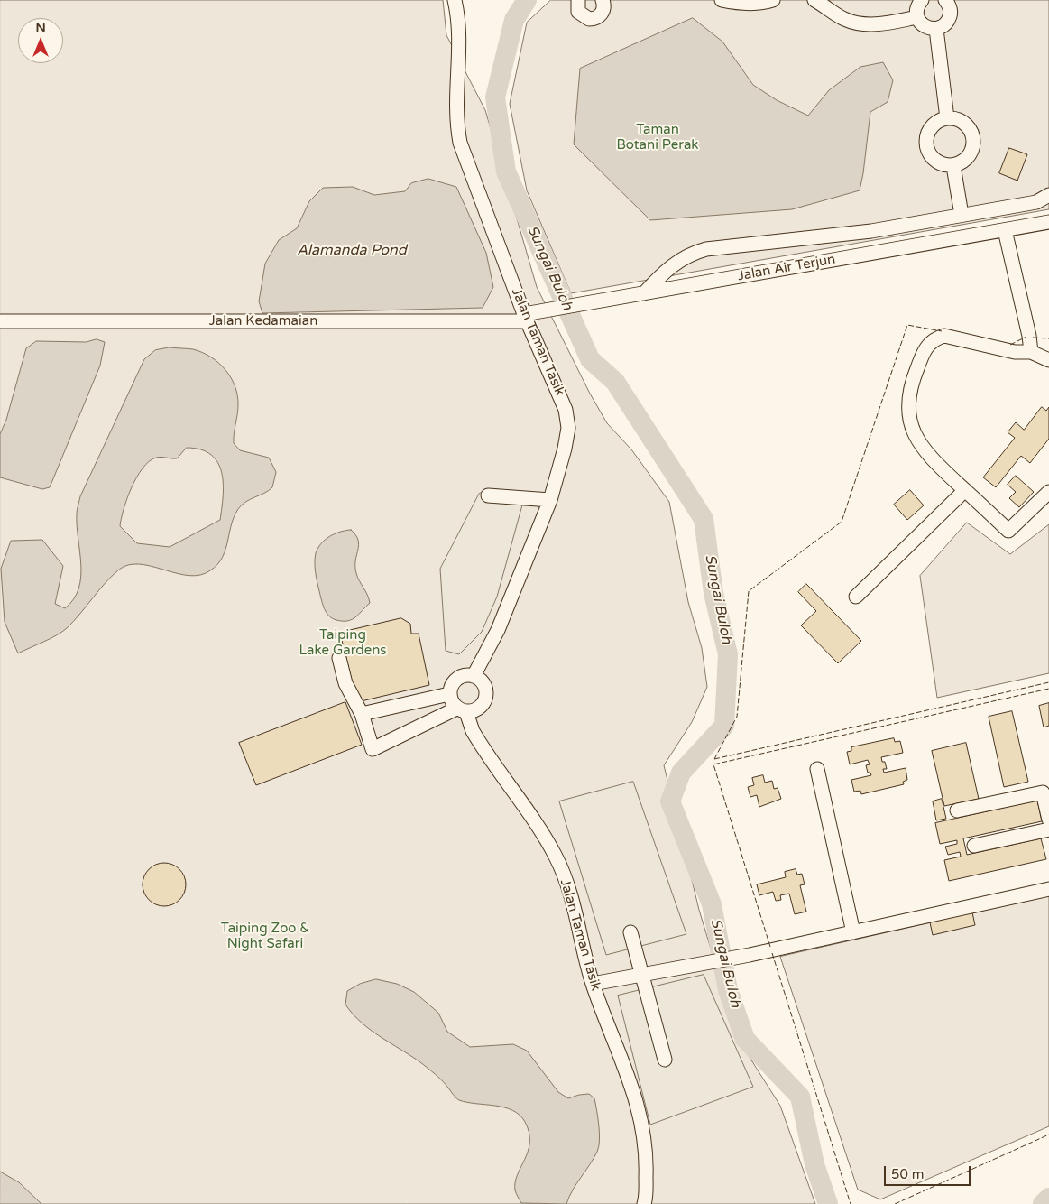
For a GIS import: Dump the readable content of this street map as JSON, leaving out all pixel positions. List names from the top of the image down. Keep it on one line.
{"streets":{"street":["Jalan Air Terjun","Jalan Kedamaian","Jalan Taman Tasik"]},"crossings":[["Jalan Air Terjun","Jalan Kedamaian"],["Jalan Air Terjun","Jalan Taman Tasik"],["Jalan Kedamaian","Jalan Taman Tasik"]],"water":["Alamanda Pond","Sungai Buloh"],"parks":["Taman Botani Perak","Taiping Lake Gardens","Taiping Zoo & Night Safari"],"scale_bar":"50 m","north":"top"}
